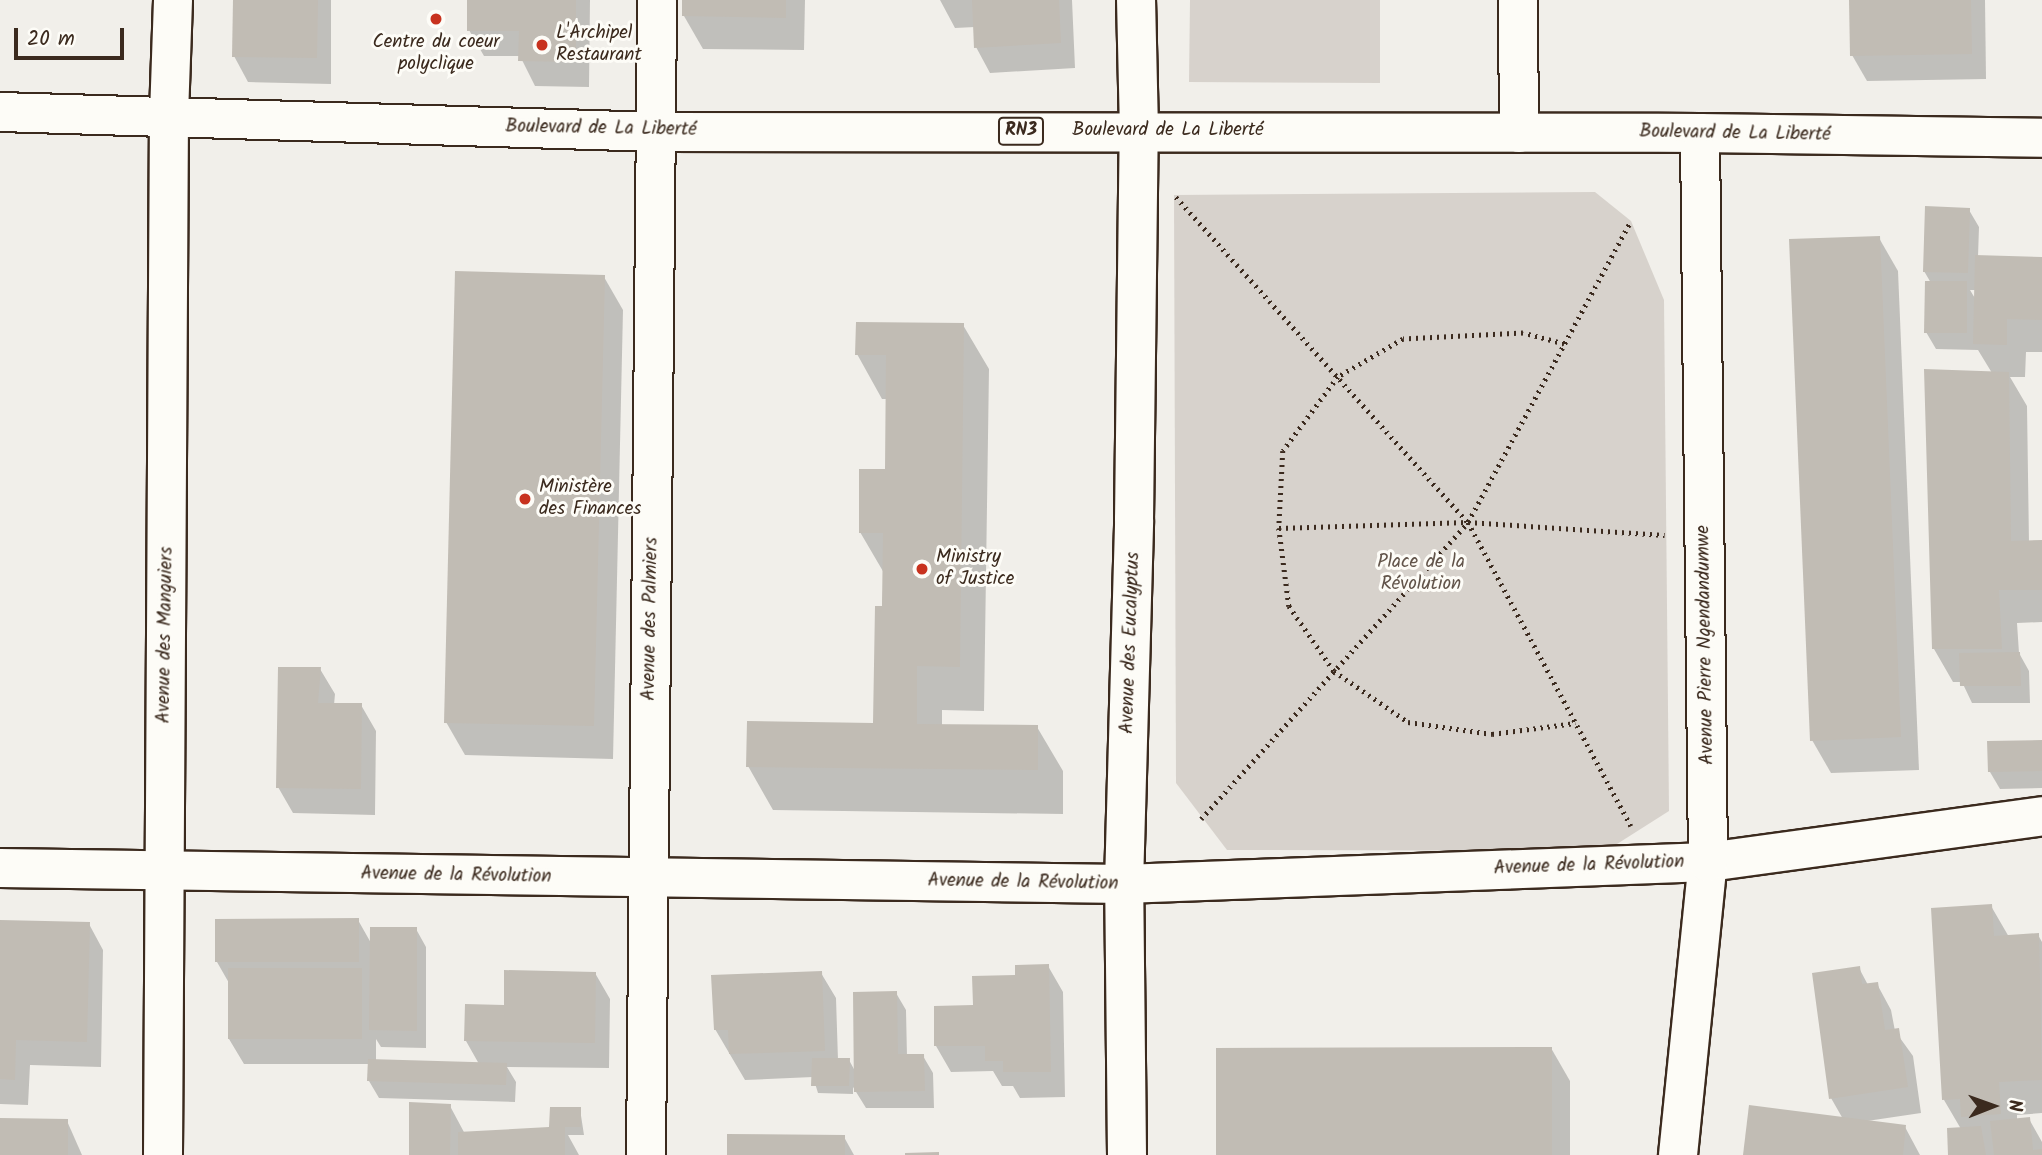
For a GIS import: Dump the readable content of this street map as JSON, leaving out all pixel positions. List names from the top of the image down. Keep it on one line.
{"streets":{"main road":["Boulevard de La Liberté","RN3","Avenue des Palmiers","Avenue des Manguiers","Avenue des Eucalyptus","Avenue Pierre Ngendandumwe","Avenue de la Révolution"]},"crossings":[["Boulevard de La Liberté","Avenue des Palmiers"],["Boulevard de La Liberté","Avenue des Manguiers"],["Boulevard de La Liberté","Avenue des Eucalyptus"],["Boulevard de La Liberté","Avenue Pierre Ngendandumwe"],["Avenue des Palmiers","Avenue de la Révolution"],["Avenue des Manguiers","Avenue de la Révolution"],["Avenue des Eucalyptus","Avenue de la Révolution"],["Avenue Pierre Ngendandumwe","Avenue de la Révolution"]],"parks":["Place de la Révolution"],"places":["Centre du coeur polyclique","L'Archipel Restaurant","Ministère des Finances","Ministry of Justice"],"scale_bar":"20 m","north":"right"}
